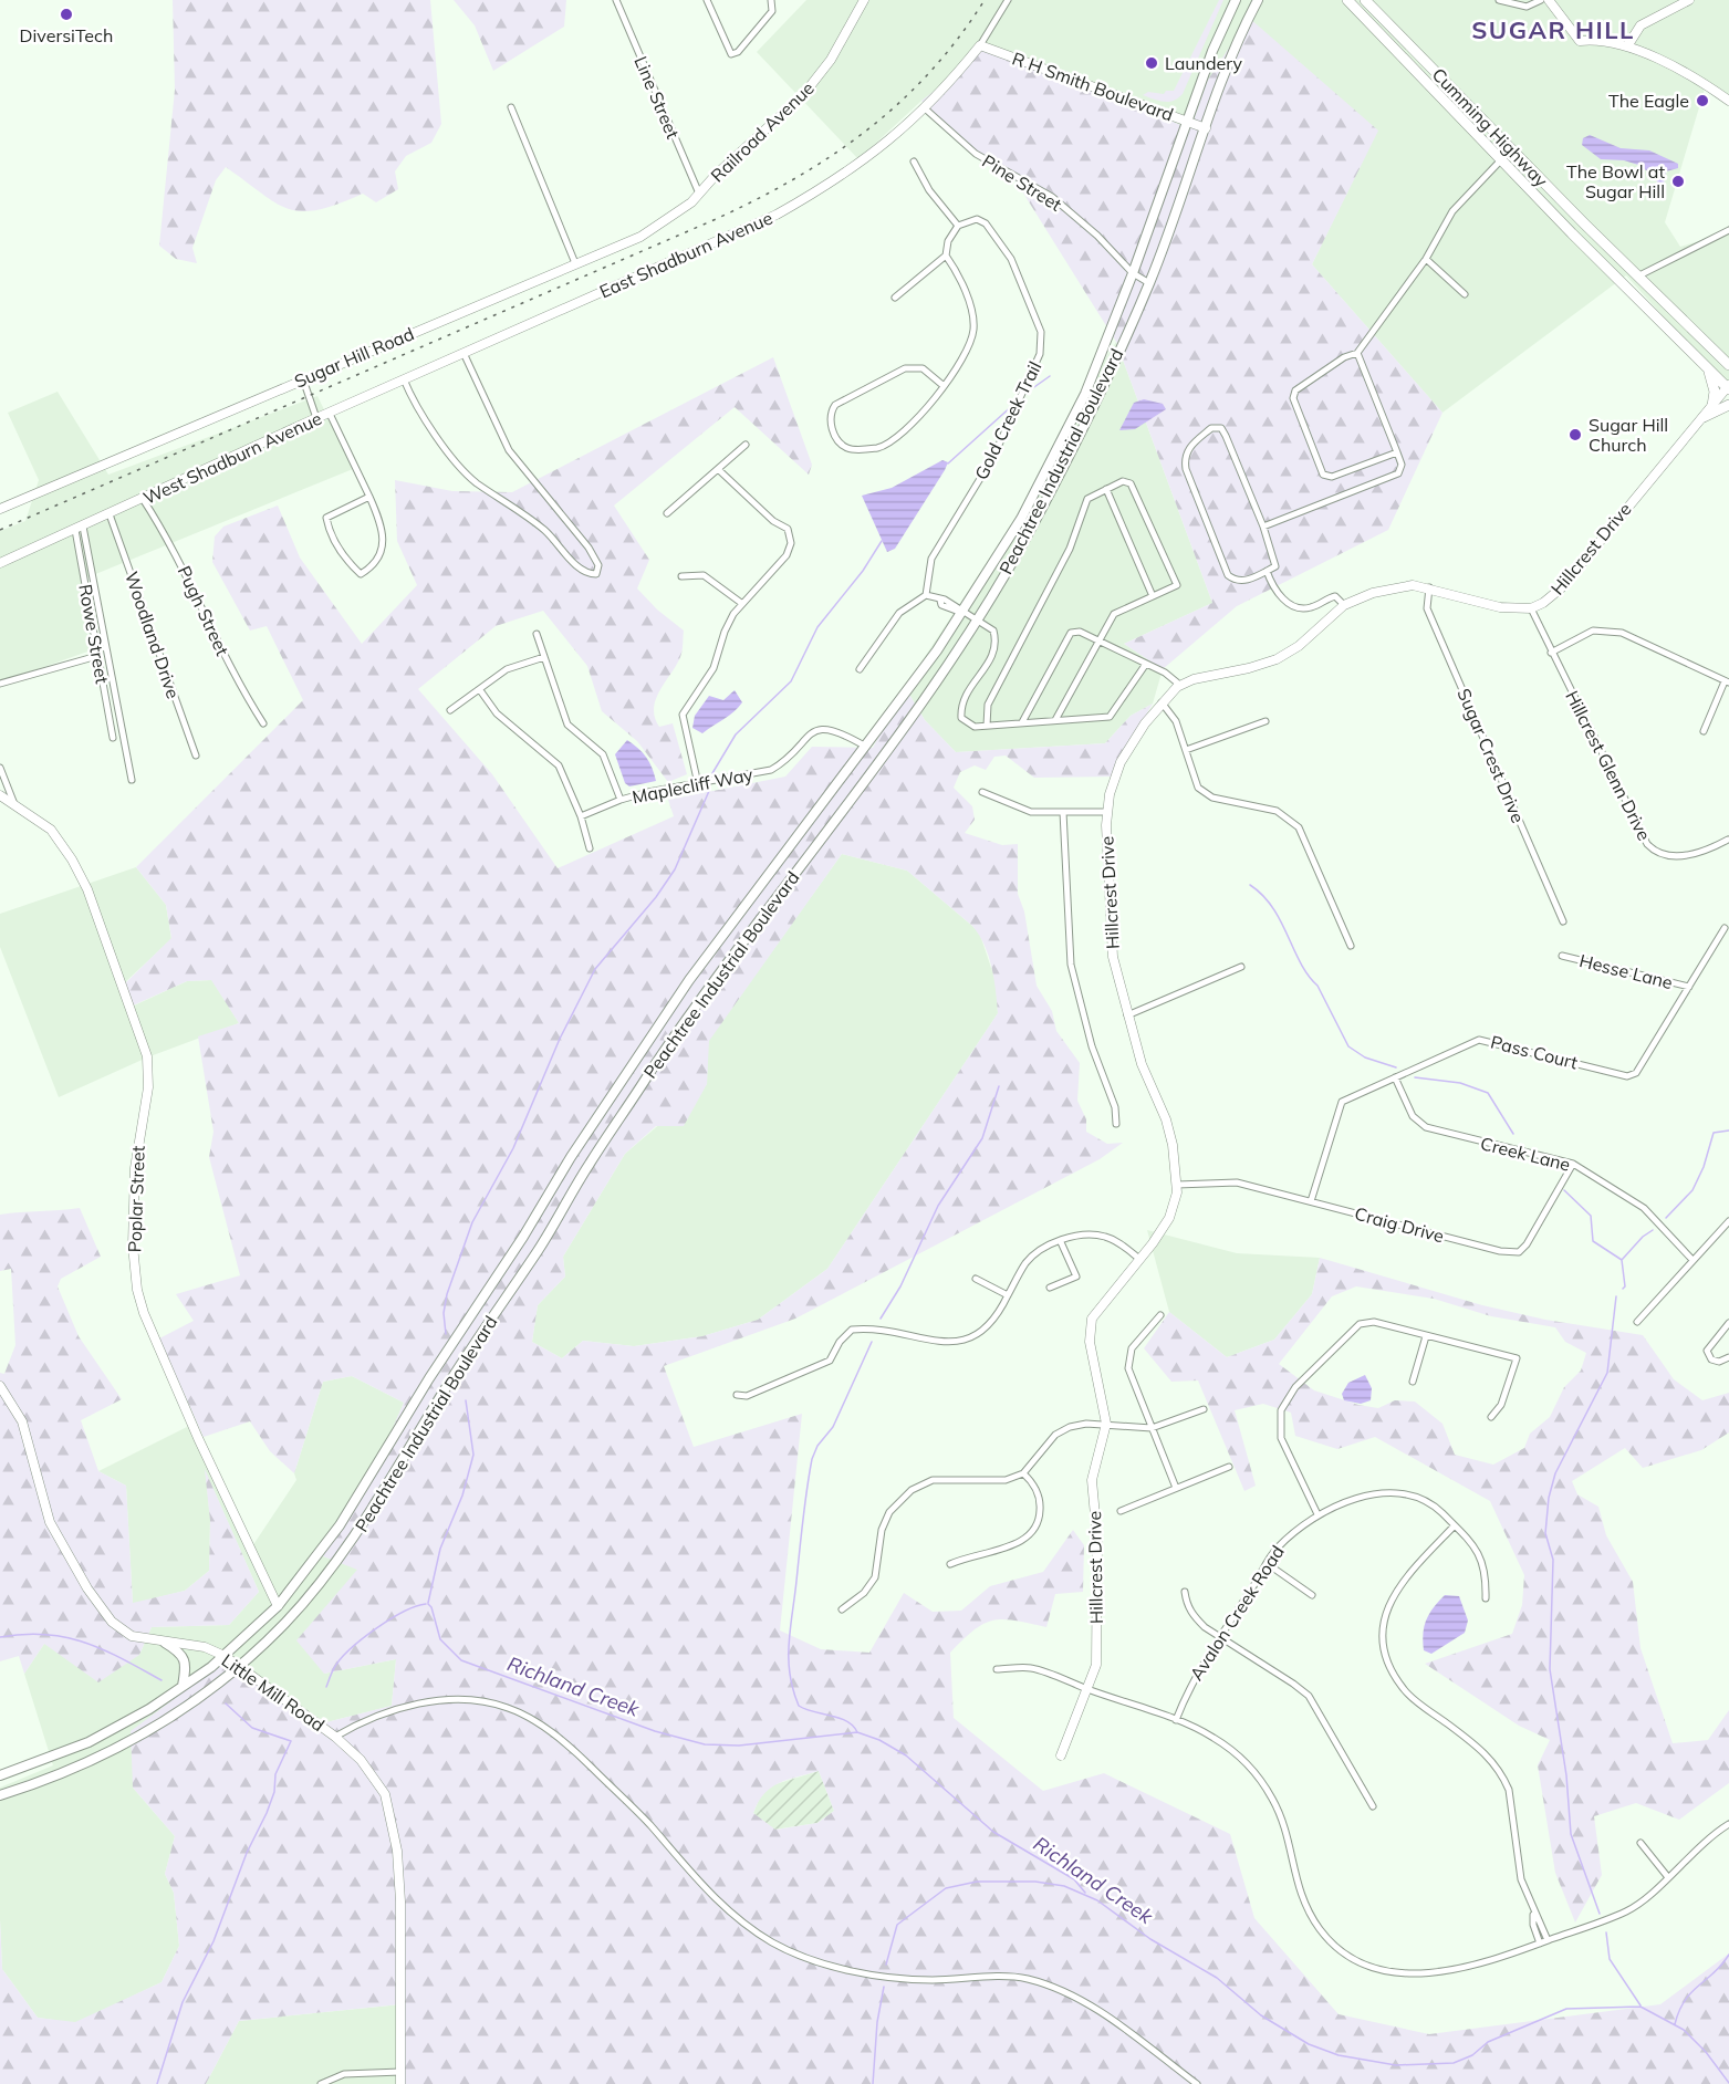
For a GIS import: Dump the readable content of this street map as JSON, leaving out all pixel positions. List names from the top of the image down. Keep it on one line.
{"streets":{"highway":["Cumming Highway"],"main road":["Peachtree Industrial Boulevard"],"street":["R H Smith Boulevard","Line Street","Railroad Avenue","Pine Street","East Shadburn Avenue","Sugar Hill Road","Gold Creek Trail","West Shadburn Avenue","Hillcrest Drive","Pugh Street","Rowe Street","Woodland Drive","Sugar Crest Drive","Hillcrest Glenn Drive","Maplecliff Way","Hesse Lane","Pass Court","Creek Lane","Poplar Street","Craig Drive","Avalon Creek Road","Little Mill Road"]},"crossings":[["R H Smith Boulevard","East Shadburn Avenue"],["R H Smith Boulevard","Peachtree Industrial Boulevard"],["Line Street","Railroad Avenue"],["Line Street","Sugar Hill Road"],["Cumming Highway","Hillcrest Drive"],["Railroad Avenue","Sugar Hill Road"],["Pine Street","East Shadburn Avenue"],["Pine Street","Peachtree Industrial Boulevard"],["East Shadburn Avenue","West Shadburn Avenue"],["West Shadburn Avenue","Pugh Street"],["West Shadburn Avenue","Rowe Street"],["West Shadburn Avenue","Woodland Drive"],["Peachtree Industrial Boulevard","Maplecliff Way"],["Peachtree Industrial Boulevard","Poplar Street"],["Peachtree Industrial Boulevard","Little Mill Road"],["Hillcrest Drive","Sugar Crest Drive"],["Hillcrest Drive","Hillcrest Glenn Drive"],["Hillcrest Drive","Craig Drive"],["Hesse Lane","Pass Court"],["Pass Court","Creek Lane"],["Pass Court","Craig Drive"],["Creek Lane","Craig Drive"]],"districts":["SUGAR HILL"],"water":["Richland Creek"],"places":["DiversiTech","Laundery","The Eagle","The Bowl at Sugar Hill","Sugar Hill Church"]}
